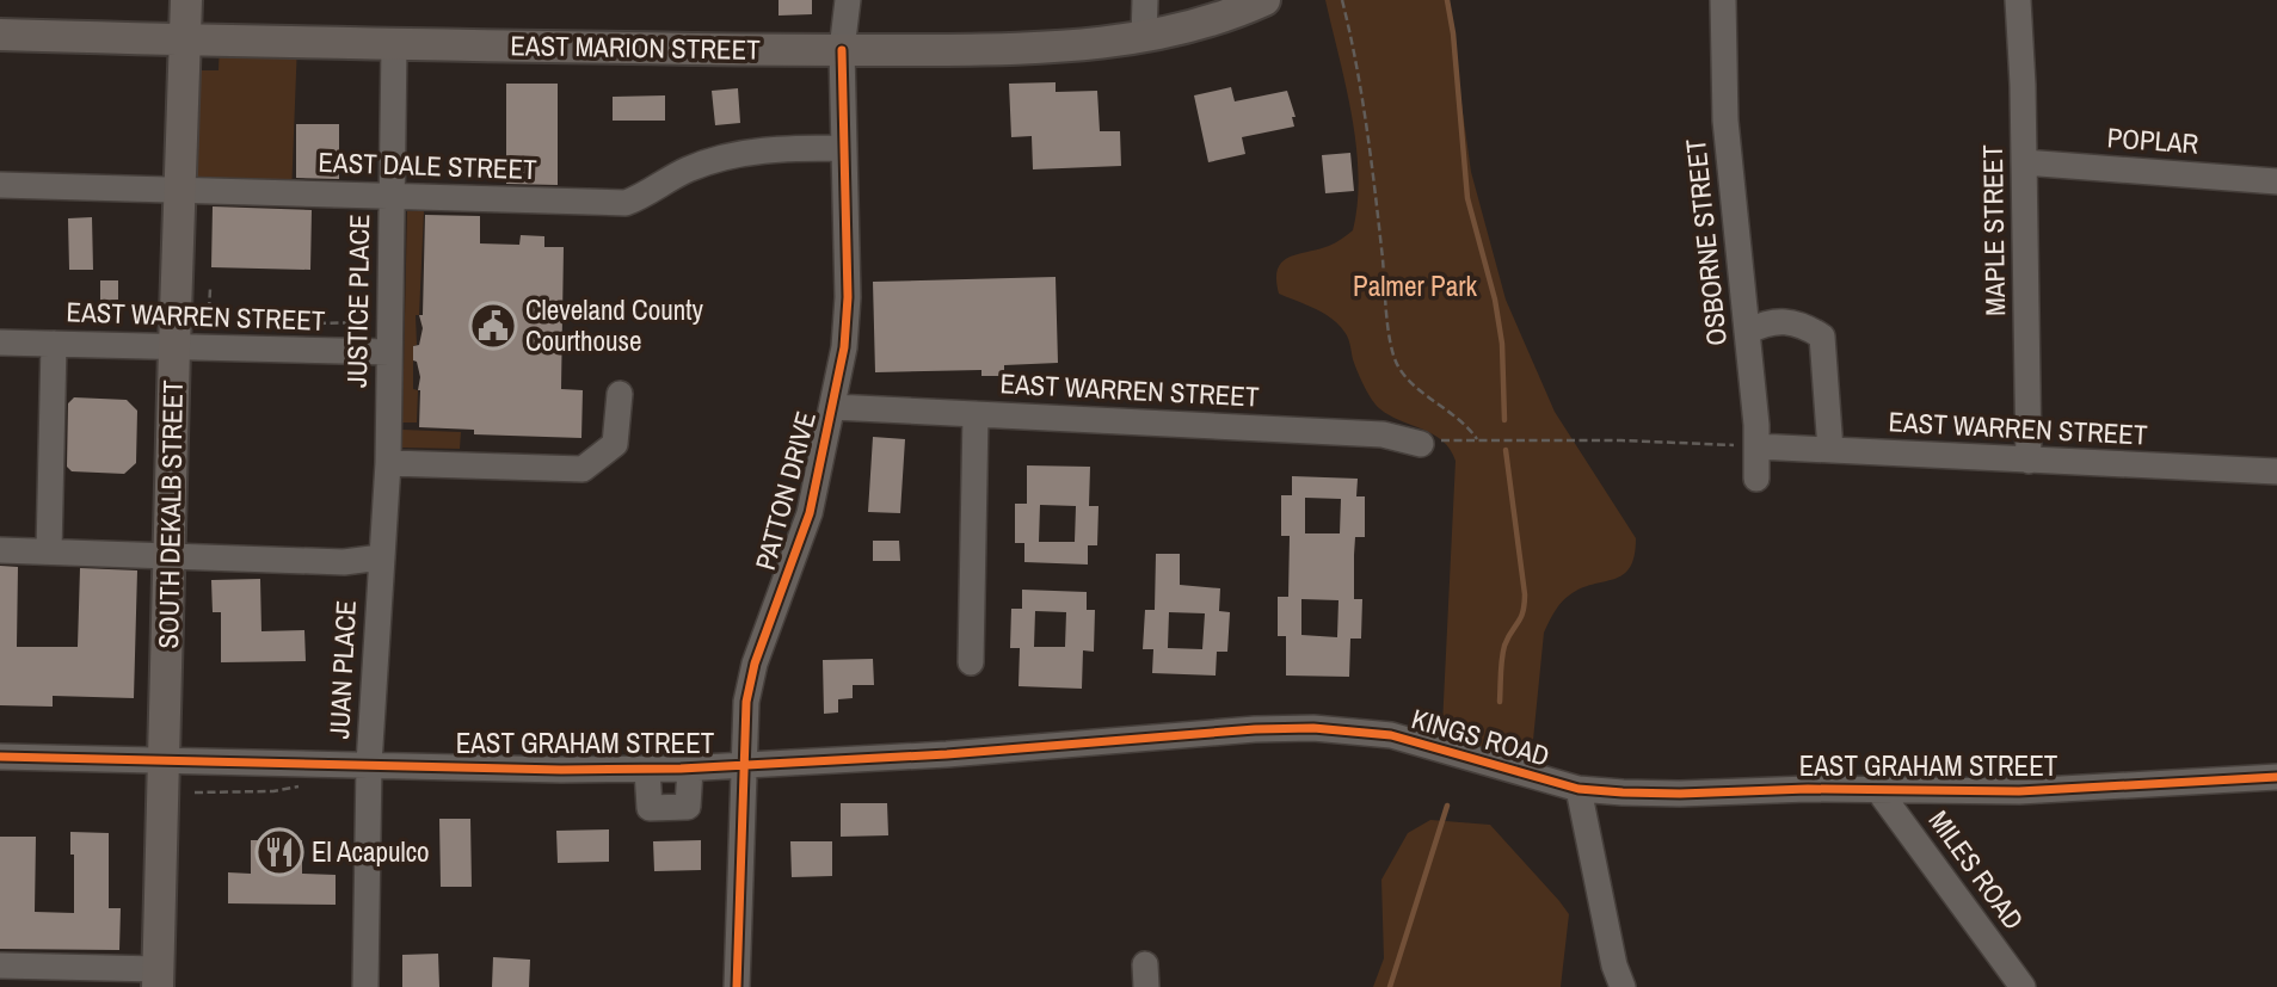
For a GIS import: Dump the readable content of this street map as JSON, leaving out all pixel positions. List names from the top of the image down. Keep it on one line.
{"streets":{"main road":["EAST MARION STREET","SOUTH DEKALB STREET"],"street":["POPLAR","EAST DALE STREET","MAPLE STREET","OSBORNE STREET","JUSTICE PLACE","EAST WARREN STREET","PATTON DRIVE","JUAN PLACE","KINGS ROAD","EAST GRAHAM STREET","MILES ROAD"]},"crossings":[["EAST MARION STREET","JUSTICE PLACE"],["EAST MARION STREET","PATTON DRIVE"],["EAST MARION STREET","SOUTH DEKALB STREET"],["POPLAR","MAPLE STREET"],["EAST DALE STREET","JUSTICE PLACE"],["EAST DALE STREET","PATTON DRIVE"],["EAST DALE STREET","SOUTH DEKALB STREET"],["MAPLE STREET","EAST WARREN STREET"],["OSBORNE STREET","EAST WARREN STREET"],["JUSTICE PLACE","EAST WARREN STREET"],["JUSTICE PLACE","JUAN PLACE"],["EAST WARREN STREET","PATTON DRIVE"],["EAST WARREN STREET","SOUTH DEKALB STREET"],["PATTON DRIVE","EAST GRAHAM STREET"],["SOUTH DEKALB STREET","EAST GRAHAM STREET"],["JUAN PLACE","EAST GRAHAM STREET"],["KINGS ROAD","EAST GRAHAM STREET"],["EAST GRAHAM STREET","MILES ROAD"]],"parks":["Palmer Park"],"places":{"public building":["Cleveland County Courthouse"],"restaurant":["El Acapulco"]}}
